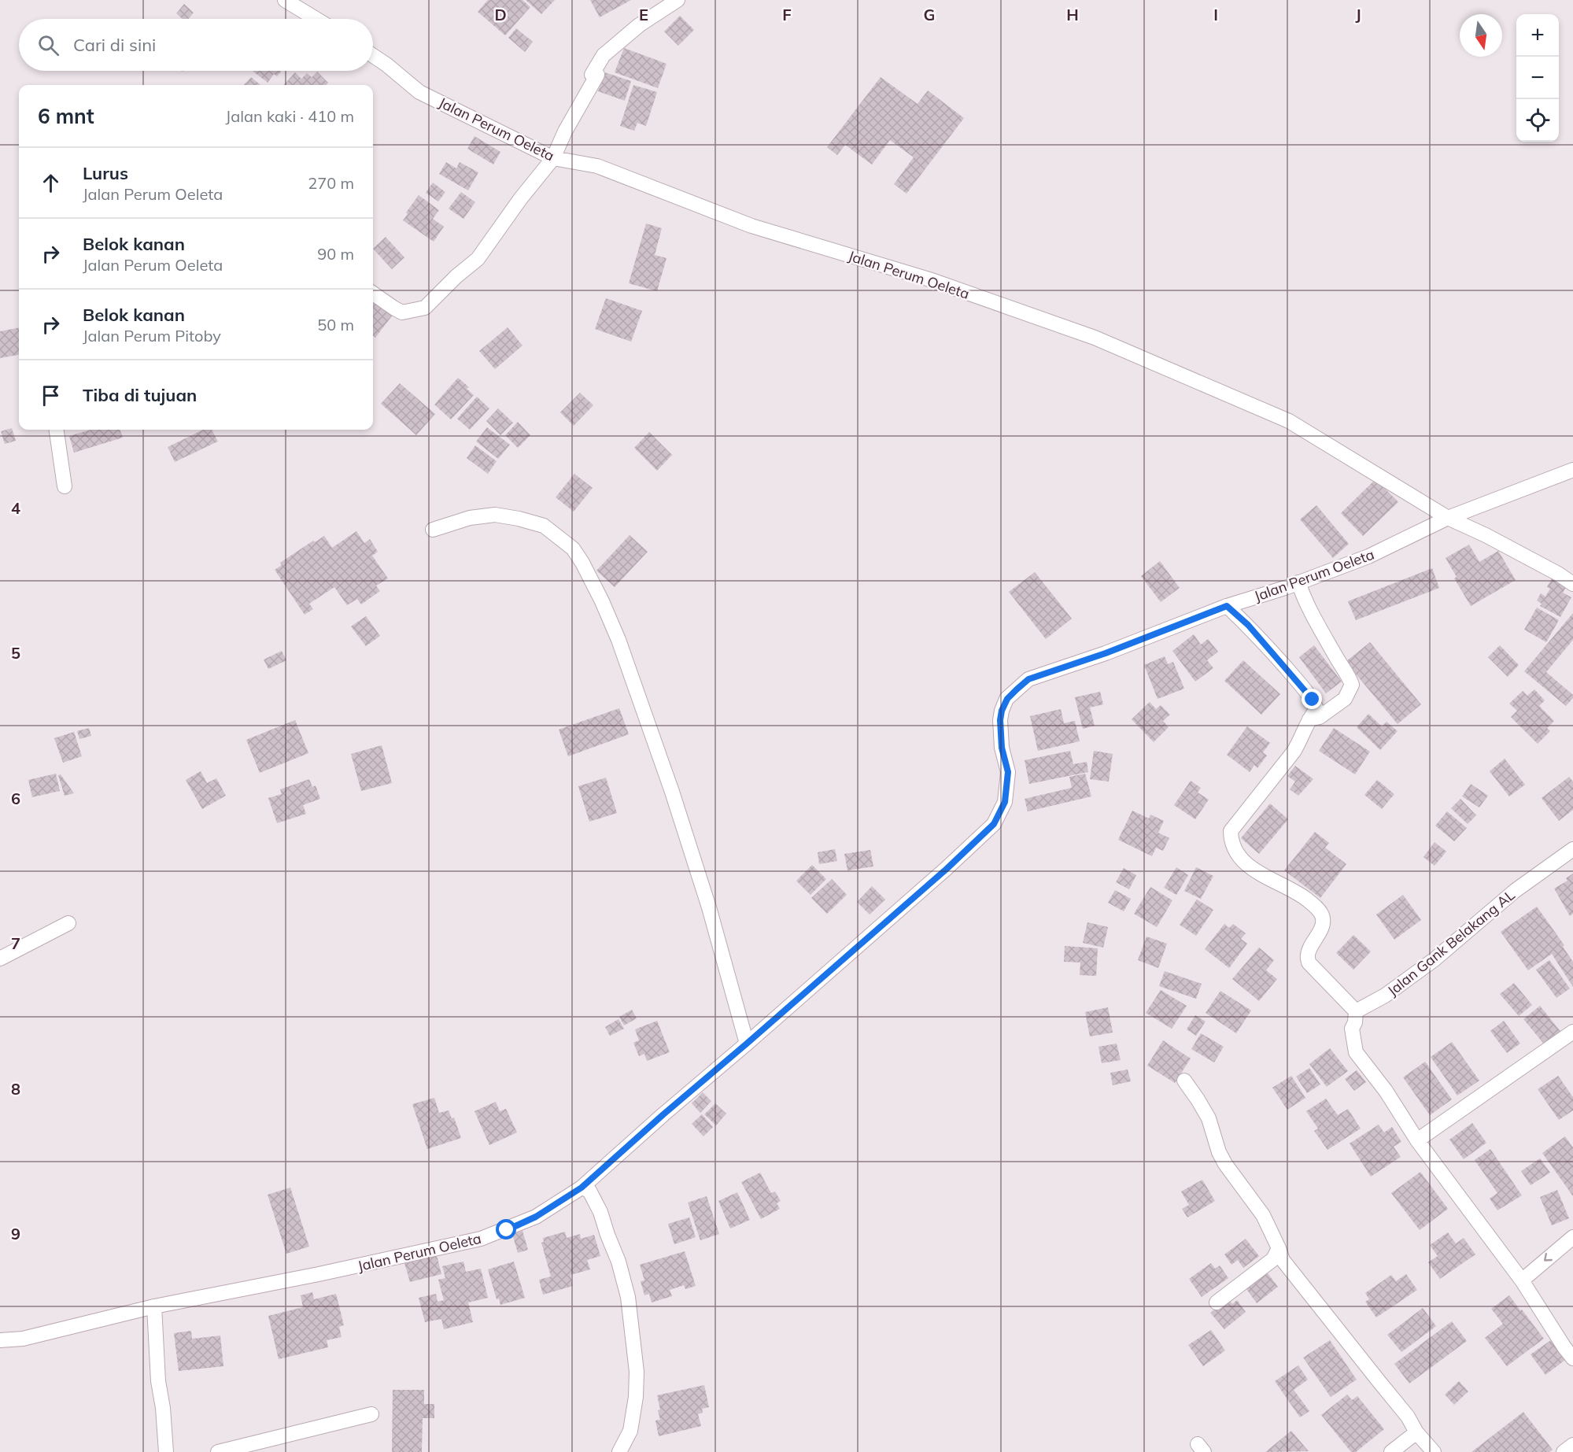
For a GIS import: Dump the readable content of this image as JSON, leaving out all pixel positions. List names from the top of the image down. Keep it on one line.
{"streets":{"street":["Jalan Perum Oeleta","Jalan Gank Belakang AL"]},"north":"bottom","page":{"map_buttons":["+","−"],"search":"Cari di sini","heading":["6 mnt","Jalan kaki · 410 m"],"list":[["Lurus","Jalan Perum Oeleta","270 m"],["Belok kanan","Jalan Perum Oeleta","90 m"],["Belok kanan","Jalan Perum Pitoby","50 m"],"Tiba di tujuan"]},"grid":{"columns":["D","E","F","G","H","I","J"],"rows":["4","5","6","7","8","9"]}}
